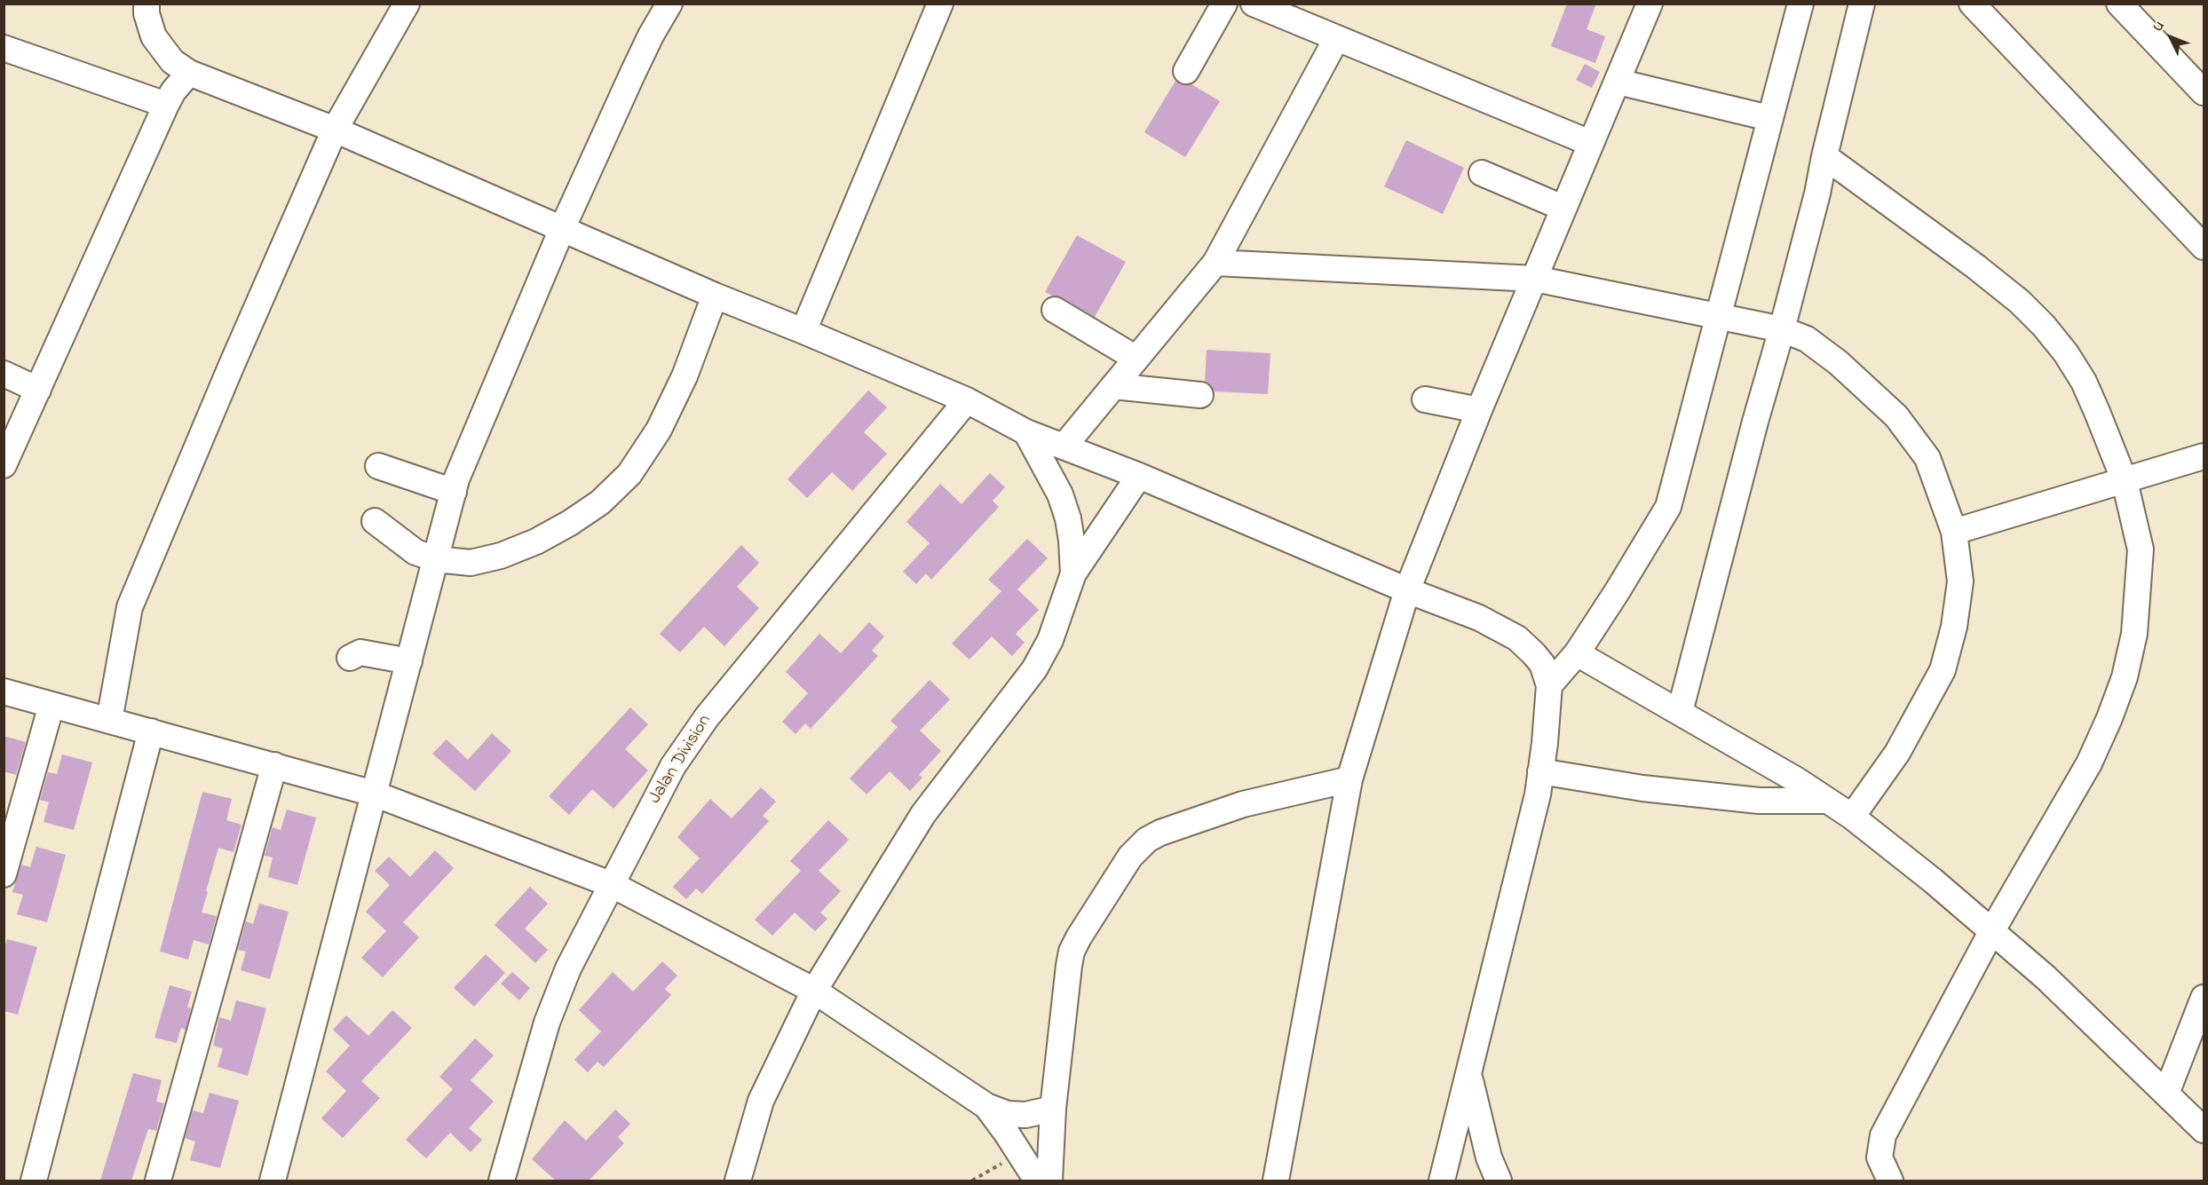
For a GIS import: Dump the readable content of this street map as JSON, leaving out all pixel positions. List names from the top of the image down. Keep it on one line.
{"streets":{"street":["Jalan Division"]},"north":"top left"}
